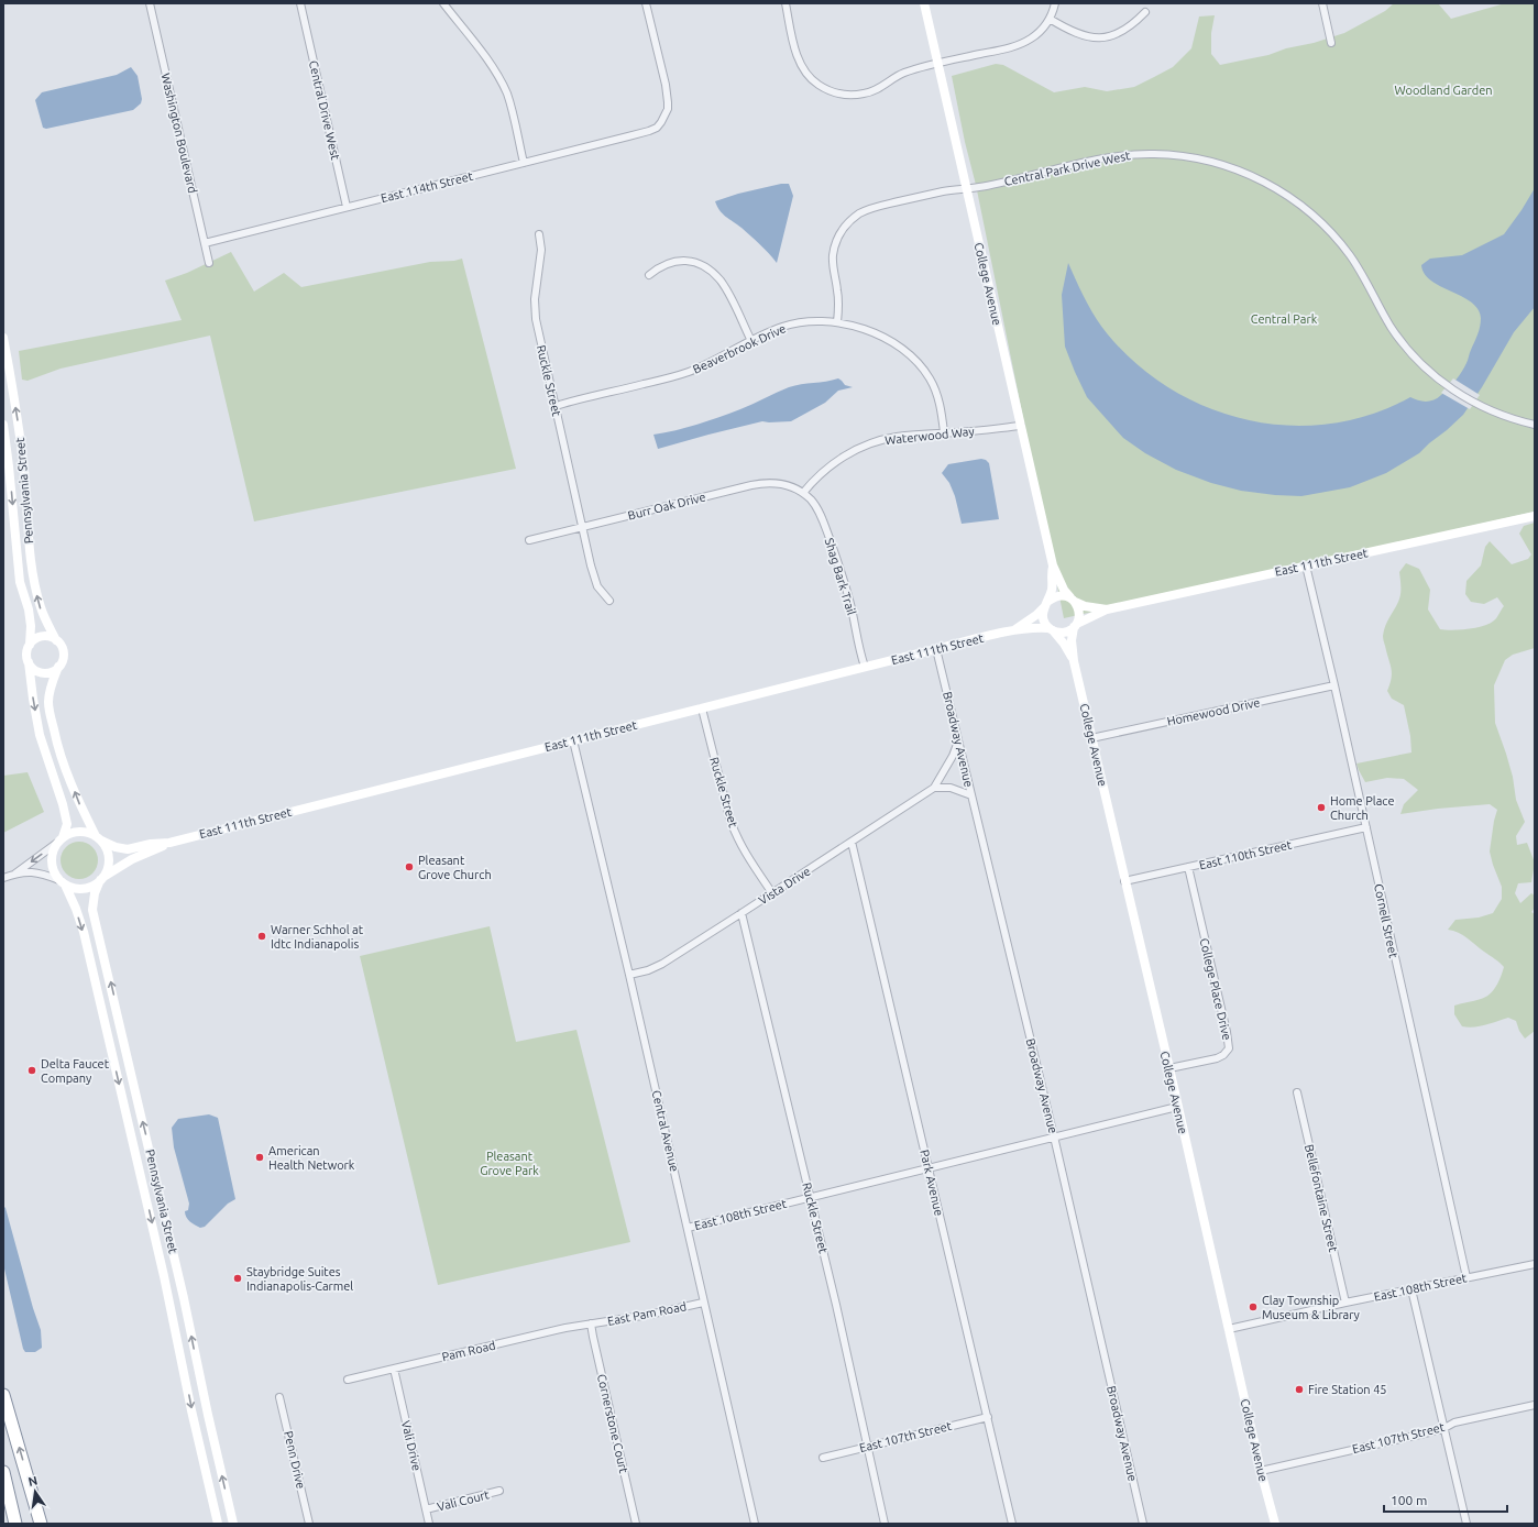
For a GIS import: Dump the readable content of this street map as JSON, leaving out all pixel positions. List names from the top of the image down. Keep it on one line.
{"streets":{"main road":["College Avenue","Pennsylvania Street","East 111th Street"],"street":["Central Drive West","Washington Boulevard","Central Park Drive West","East 114th Street","Beaverbrook Drive","Ruckle Street","Waterwood Way","Burr Oak Drive","Shag Bark Trail","Homewood Drive","Broadway Avenue","East 110th Street","Vista Drive","Cornell Street","College Place Drive","Central Avenue","Park Avenue","Bellefontaine Street","East 108th Street","East Pam Road","Pam Road","Cornerstone Court","East 107th Street","Vali Drive","Penn Drive","Vali Court"]},"crossings":[["Central Drive West","East 114th Street"],["Washington Boulevard","East 114th Street"],["Central Park Drive West","College Avenue"],["Central Park Drive West","Beaverbrook Drive"],["College Avenue","Waterwood Way"],["College Avenue","East 111th Street"],["College Avenue","Homewood Drive"],["College Avenue","East 110th Street"],["College Avenue","College Place Drive"],["College Avenue","East 108th Street"],["College Avenue","East 107th Street"],["Beaverbrook Drive","Ruckle Street"],["Beaverbrook Drive","Waterwood Way"],["Ruckle Street","Burr Oak Drive"],["Ruckle Street","East 111th Street"],["Ruckle Street","Vista Drive"],["Ruckle Street","East 108th Street"],["Ruckle Street","East 107th Street"],["Waterwood Way","Burr Oak Drive"],["Waterwood Way","Shag Bark Trail"],["Pennsylvania Street","East 111th Street"],["Burr Oak Drive","Shag Bark Trail"],["East 111th Street","Shag Bark Trail"],["East 111th Street","Broadway Avenue"],["East 111th Street","Cornell Street"],["East 111th Street","Central Avenue"],["Homewood Drive","Cornell Street"],["Broadway Avenue","Vista Drive"],["Broadway Avenue","East 108th Street"],["East 110th Street","Cornell Street"],["East 110th Street","College Place Drive"],["Vista Drive","Central Avenue"],["Vista Drive","Park Avenue"],["Cornell Street","East 108th Street"],["Central Avenue","East 108th Street"],["Central Avenue","East Pam Road"],["Park Avenue","East 108th Street"],["Park Avenue","East 107th Street"],["Bellefontaine Street","East 108th Street"],["East Pam Road","Pam Road"],["East Pam Road","Cornerstone Court"],["Pam Road","Cornerstone Court"],["Pam Road","Vali Drive"],["Vali Drive","Vali Court"]],"parks":["Woodland Garden","Central Park","Pleasant Grove Park"],"places":["Home Place Church","Pleasant Grove Church","Warner Schhol at Idtc Indianapolis","Delta Faucet Company","American Health Network","Staybridge Suites Indianapolis-Carmel","Clay Township Museum & Library","Fire Station 45"],"scale_bar":"100 m","north":"top"}
